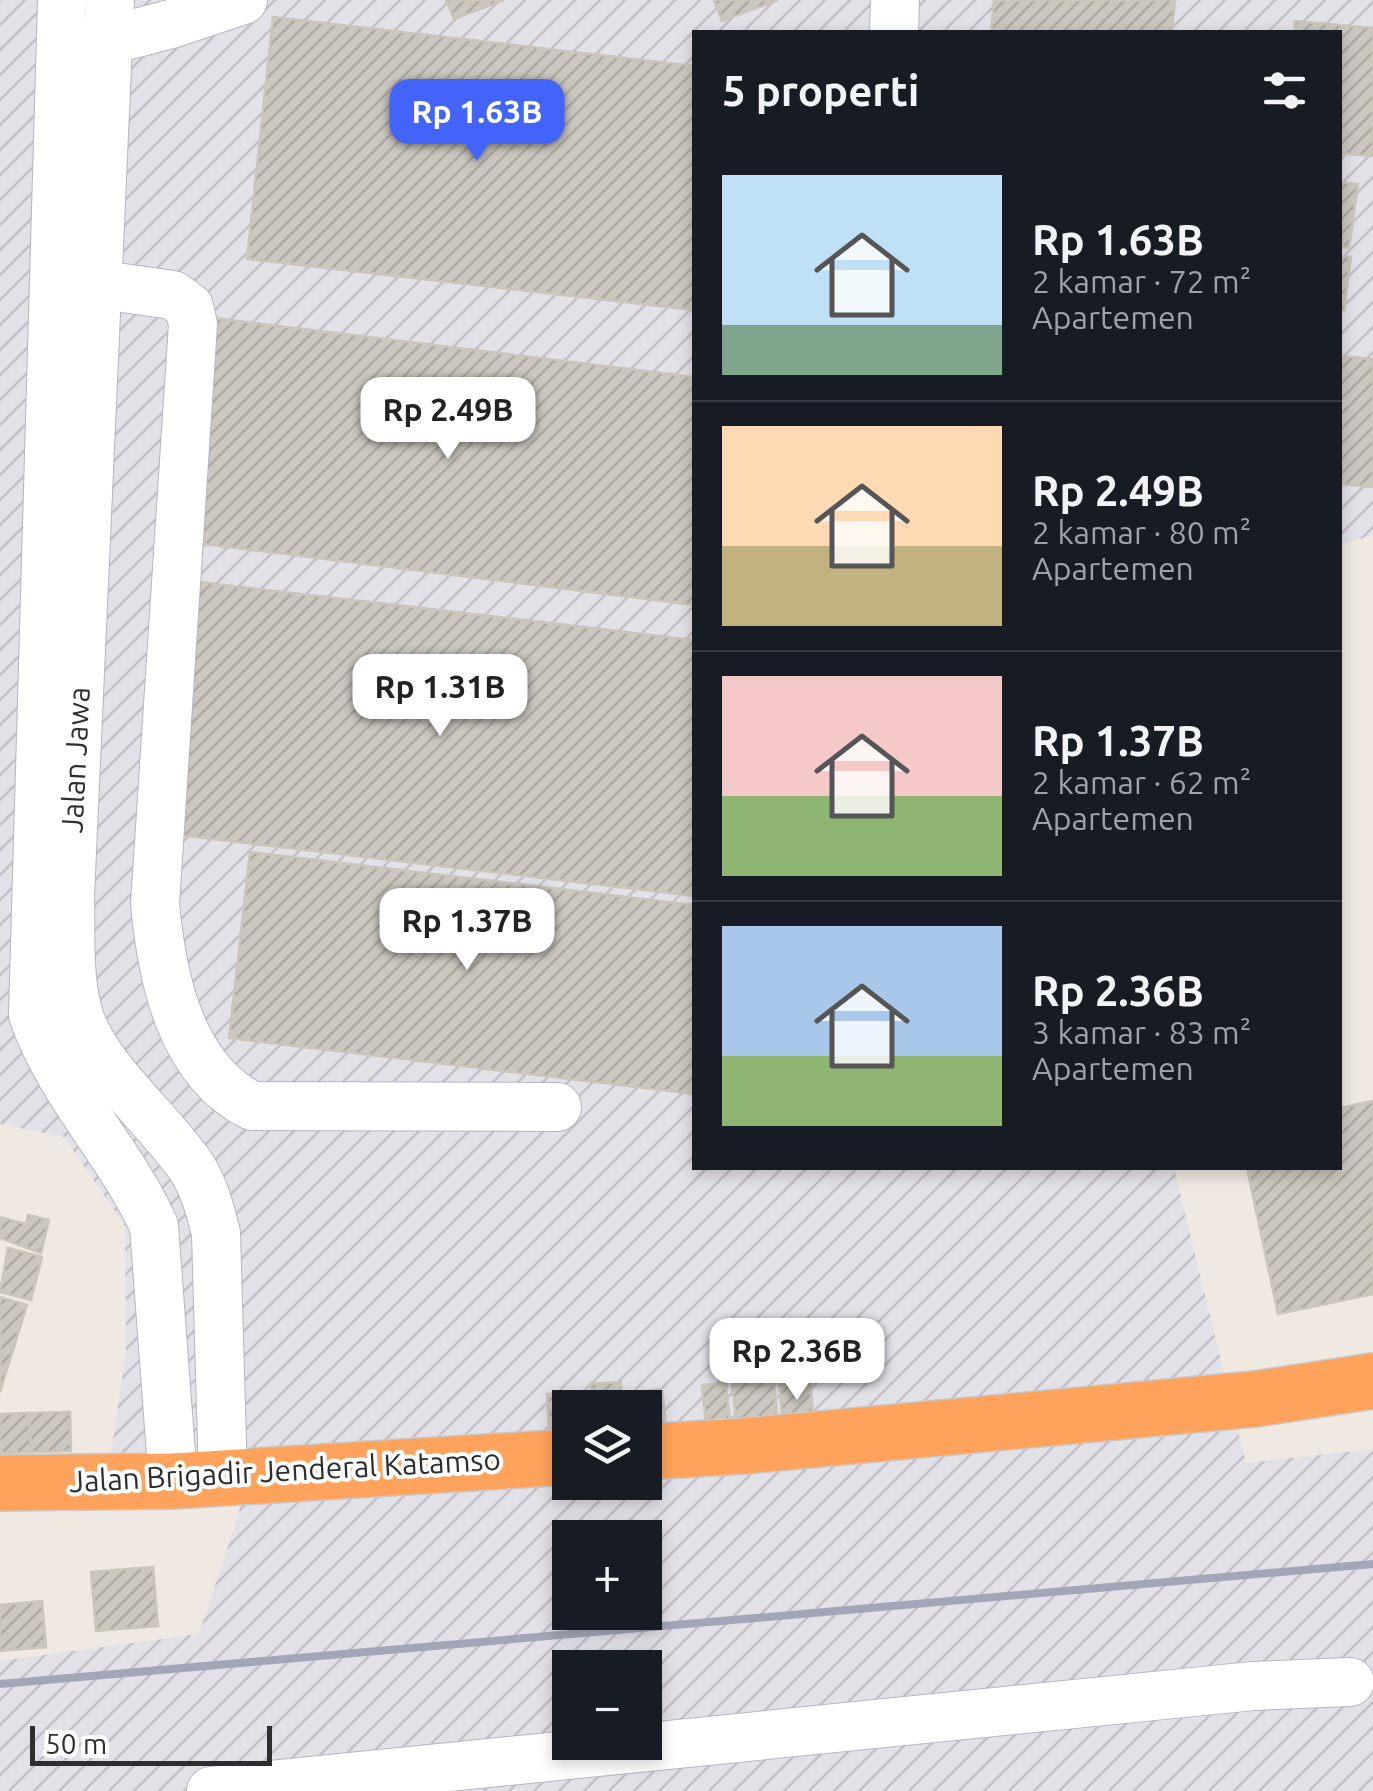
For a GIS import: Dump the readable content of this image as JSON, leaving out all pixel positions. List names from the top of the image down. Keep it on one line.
{"streets":{"highway":["Jalan Brigadir Jenderal Katamso"],"street":["Jalan Jawa"]},"crossings":[["Jalan Jawa","Jalan Brigadir Jenderal Katamso"]],"scale_bar":"50 m","page":{"heading":"5 properti","price":["Rp 1.63B","Rp 2.49B","Rp 1.31B","Rp 1.37B","Rp 2.36B"],"list":[{"name":"Rp 1.63B","note":"2 kamar · 72 m² · Apartemen"},{"name":"Rp 2.49B","note":"2 kamar · 80 m² · Apartemen"},{"name":"Rp 1.37B","note":"2 kamar · 62 m² · Apartemen"},{"name":"Rp 2.36B","note":"3 kamar · 83 m² · Apartemen"}],"map_buttons":["+","−"],"scale":"50 m"}}
